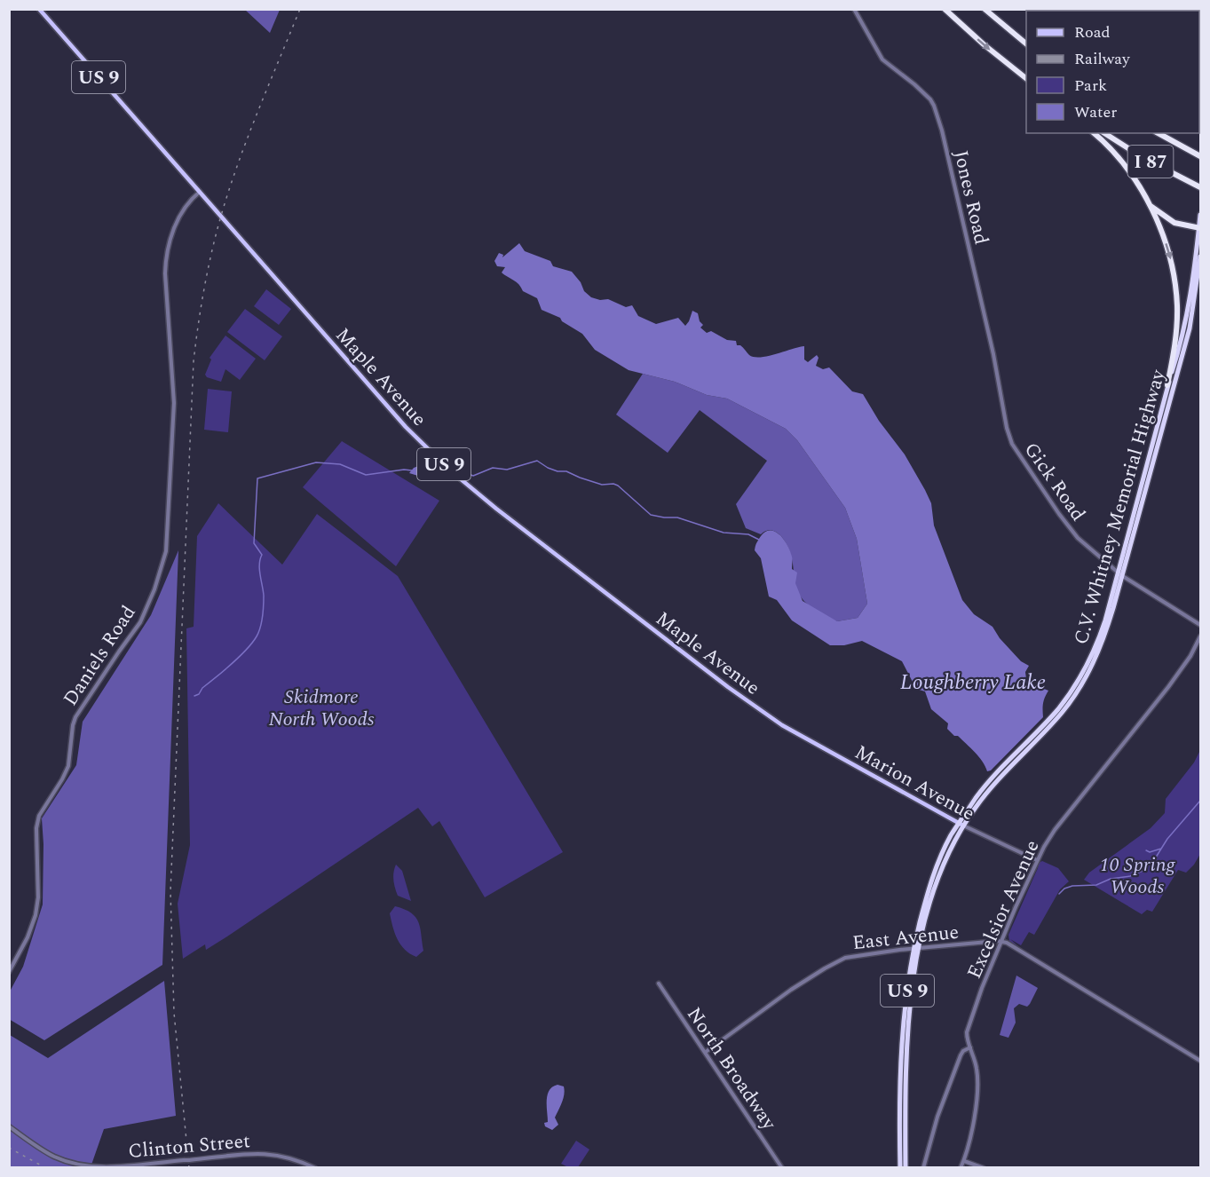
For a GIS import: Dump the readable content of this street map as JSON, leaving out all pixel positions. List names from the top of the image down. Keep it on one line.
{"streets":{"highway":["US 9","I 87","C.V. Whitney Memorial Highway"],"main road":["Maple Avenue","Marion Avenue"],"street":["Jones Road","Gick Road","Daniels Road","Excelsior Avenue","East Avenue","North Broadway","Clinton Street"]},"crossings":[["Jones Road","Gick Road"],["Maple Avenue","Daniels Road"],["Maple Avenue","Marion Avenue"],["Gick Road","C.V. Whitney Memorial Highway"],["C.V. Whitney Memorial Highway","Marion Avenue"],["C.V. Whitney Memorial Highway","East Avenue"],["Marion Avenue","Excelsior Avenue"],["Excelsior Avenue","East Avenue"],["East Avenue","North Broadway"]],"water":["Loughberry Lake"],"parks":["Skidmore North Woods","10 Spring Woods"],"legend":["Road","Railway","Park","Water"]}
